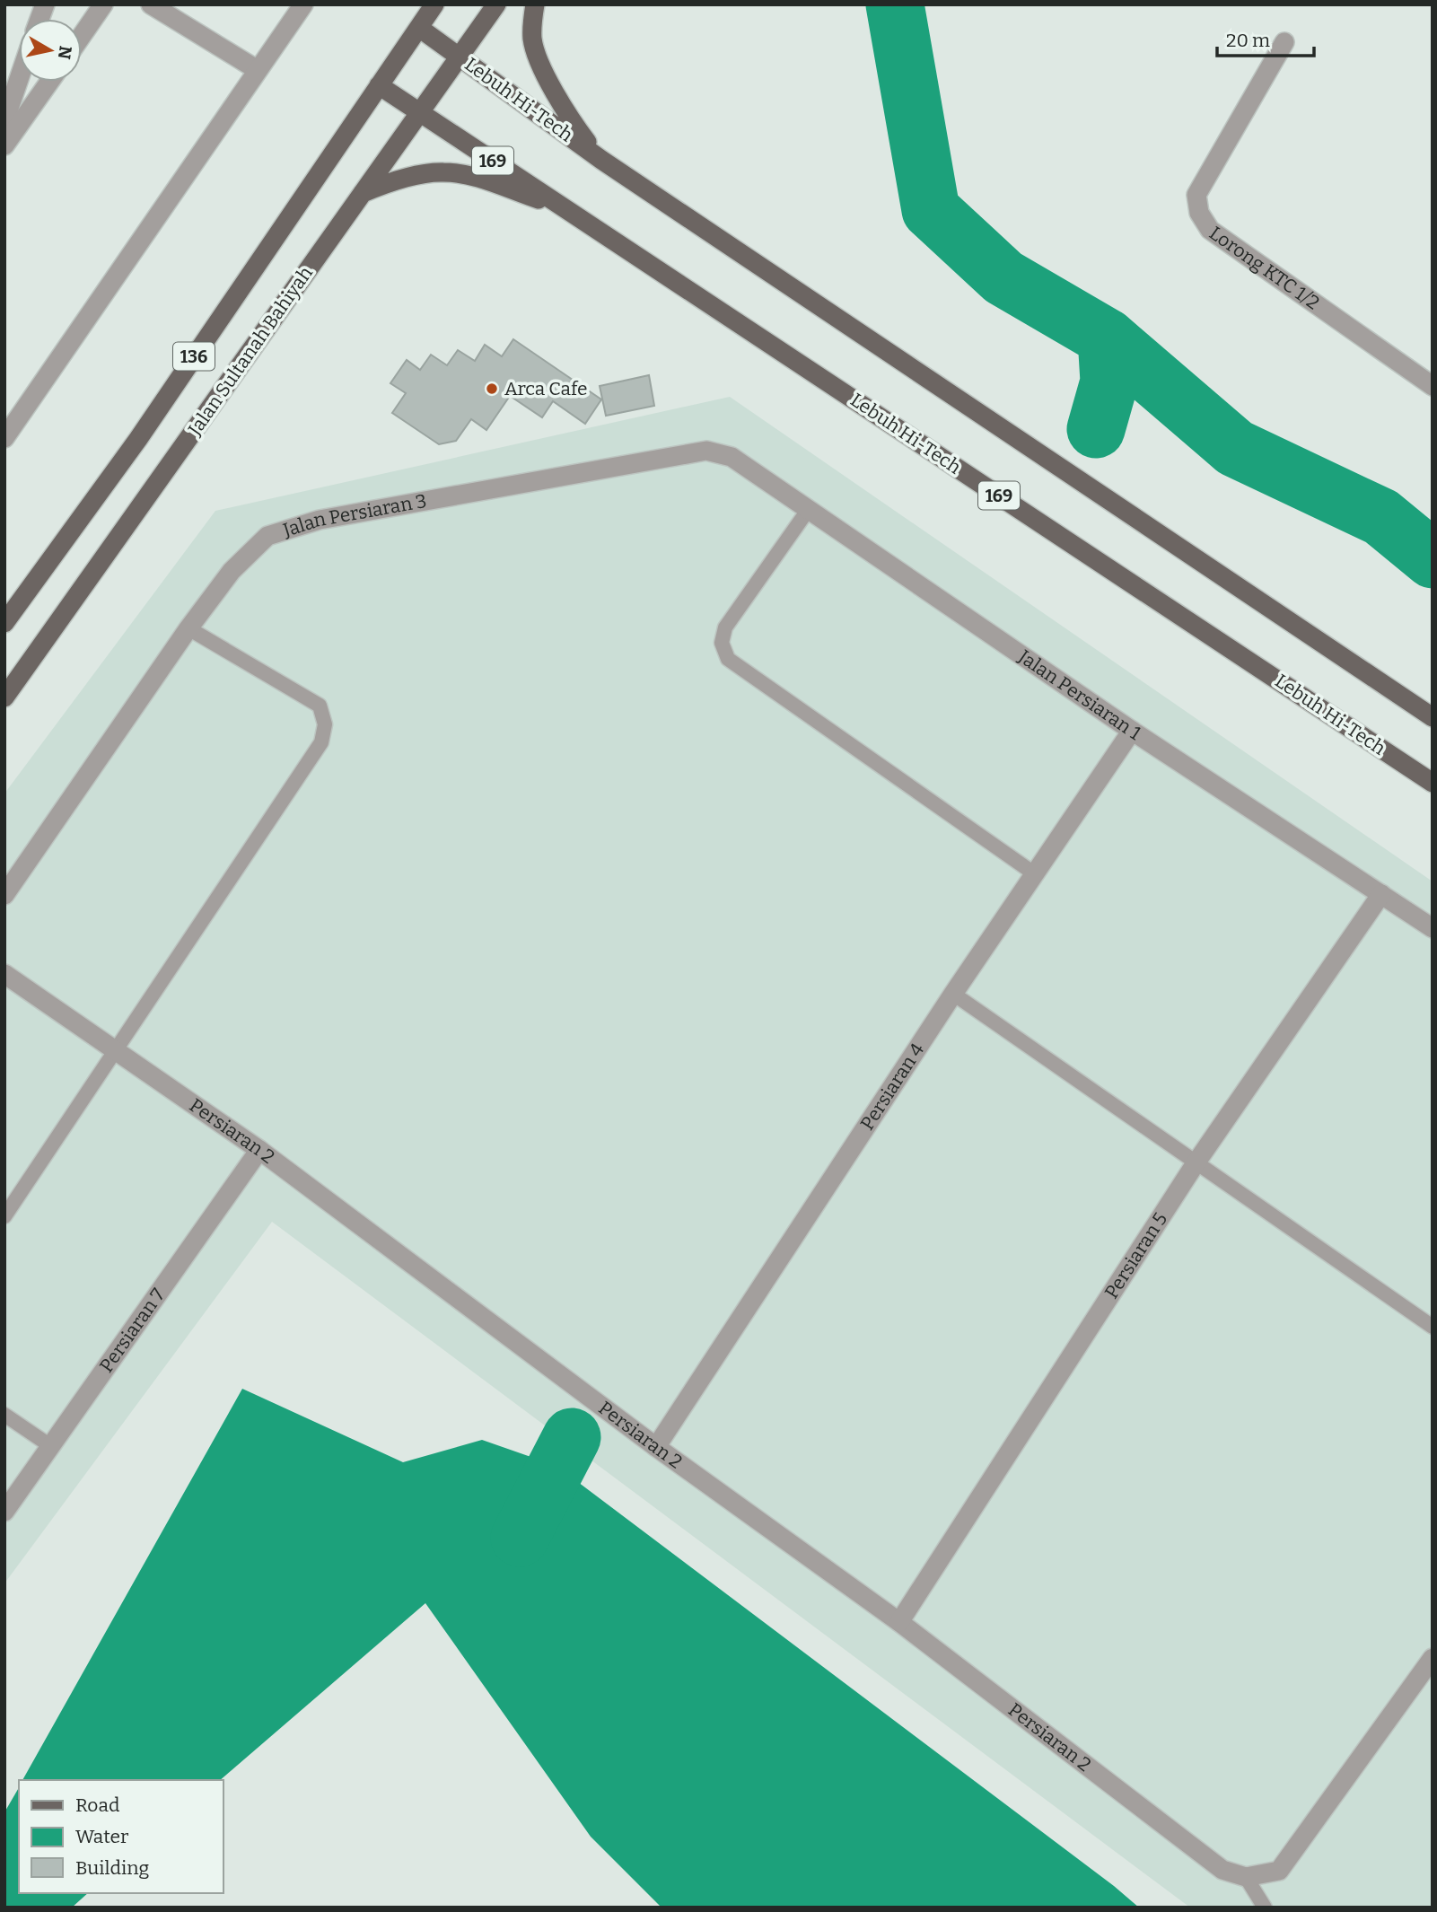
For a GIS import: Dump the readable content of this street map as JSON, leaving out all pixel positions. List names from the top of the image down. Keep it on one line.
{"streets":{"main road":["Lebuh Hi-Tech","169","Jalan Sultanah Bahiyah","136"],"street":["Lorong KTC 1/2","Jalan Persiaran 3","Jalan Persiaran 1","Persiaran 4","Persiaran 2","Persiaran 5","Persiaran 7"]},"crossings":[["Lebuh Hi-Tech","Jalan Sultanah Bahiyah"],["Lebuh Hi-Tech","136"],["Jalan Persiaran 3","Jalan Persiaran 1"],["Jalan Persiaran 1","Persiaran 4"],["Jalan Persiaran 1","Persiaran 5"],["Persiaran 4","Persiaran 2"],["Persiaran 2","Persiaran 5"],["Persiaran 2","Persiaran 7"]],"places":["Arca Cafe"],"legend":["Road","Water","Building"],"scale_bar":"20 m","north":"right"}
